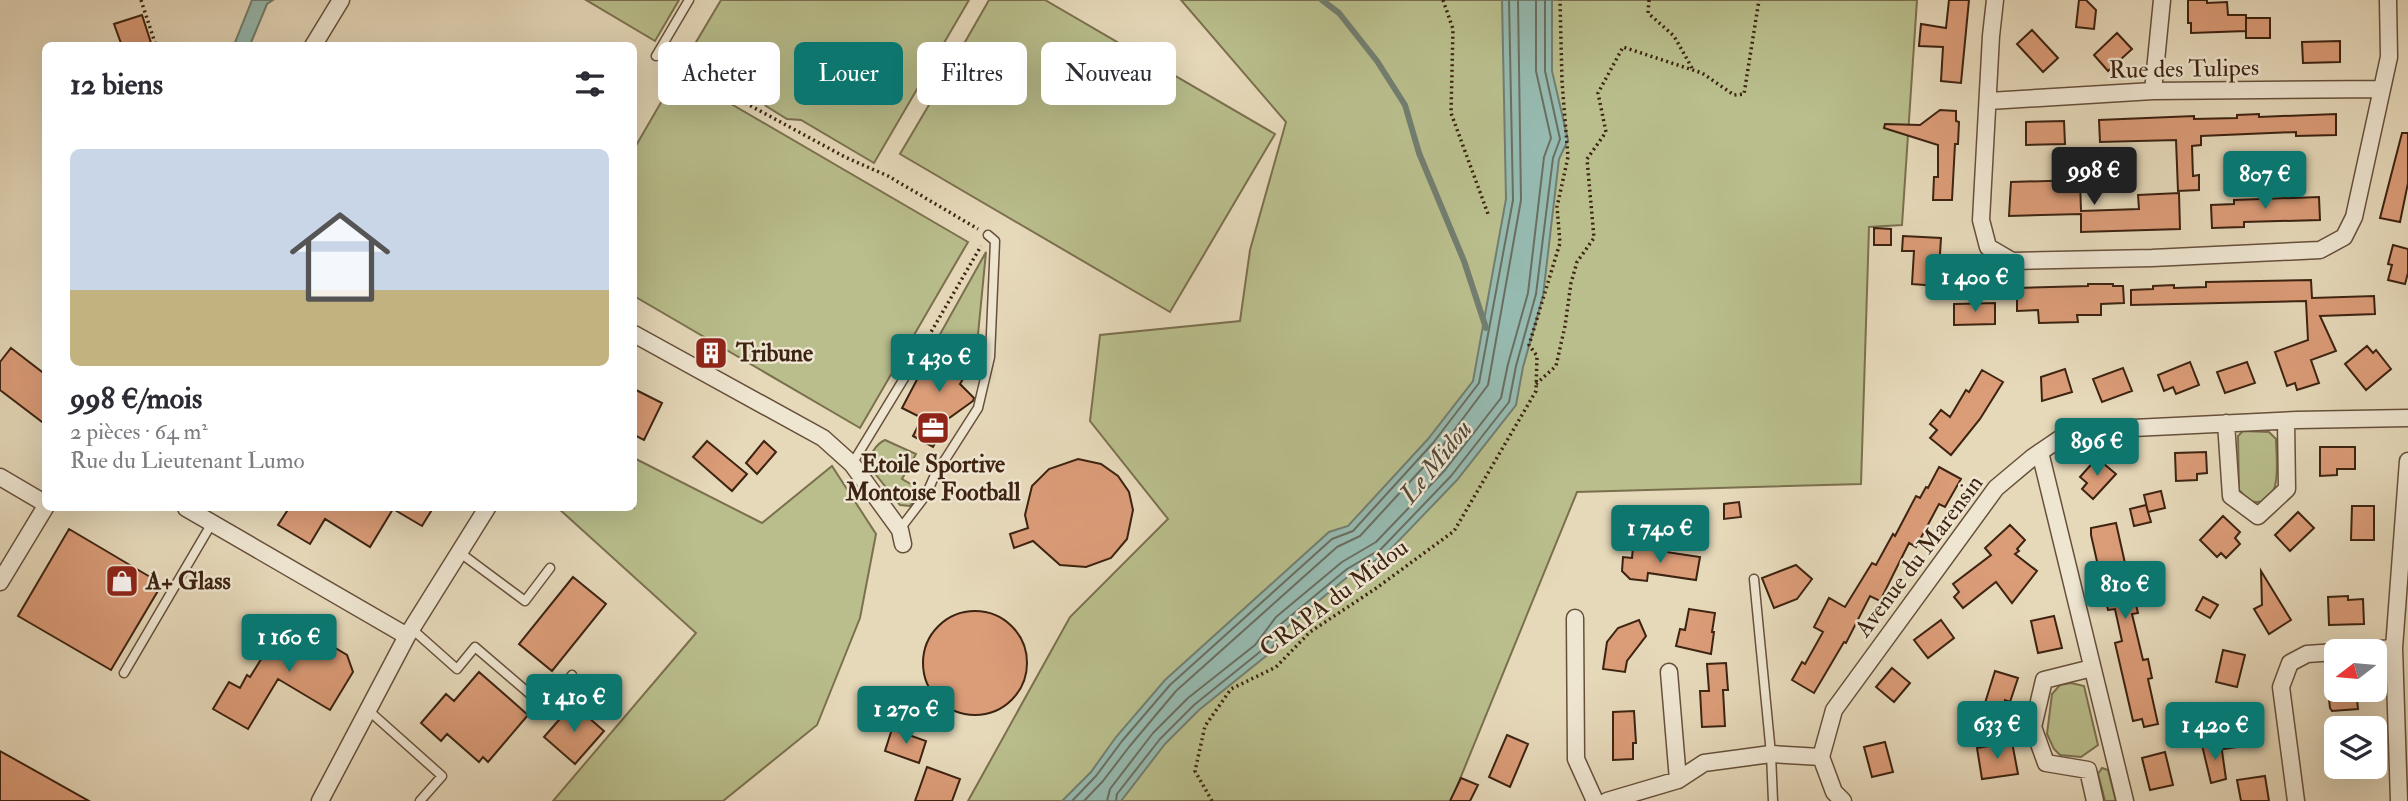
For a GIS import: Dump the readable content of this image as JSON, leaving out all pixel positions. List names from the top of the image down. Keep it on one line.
{"streets":{"street":["Rue des Tulipes","Avenue du Marensin"],"path":["CRAPA du Midou"]},"water":["Le Midou"],"places":{"building":["Tribune"],"office":["Etoile Sportive Montoise Football"],"shop":["A+ Glass"]},"north":"left","page":{"chip":["Acheter","Louer","Filtres","Nouveau"],"heading":"12 biens","list":[{"name":"998 €/mois","note":"2 pièces · 64 m² · Rue du Lieutenant Lumo"}],"price":["998 €","807 €","1 400 €","1 430 €","896 €","1 740 €","810 €","1 160 €","1 410 €","1 270 €","633 €","1 420 €"]}}
